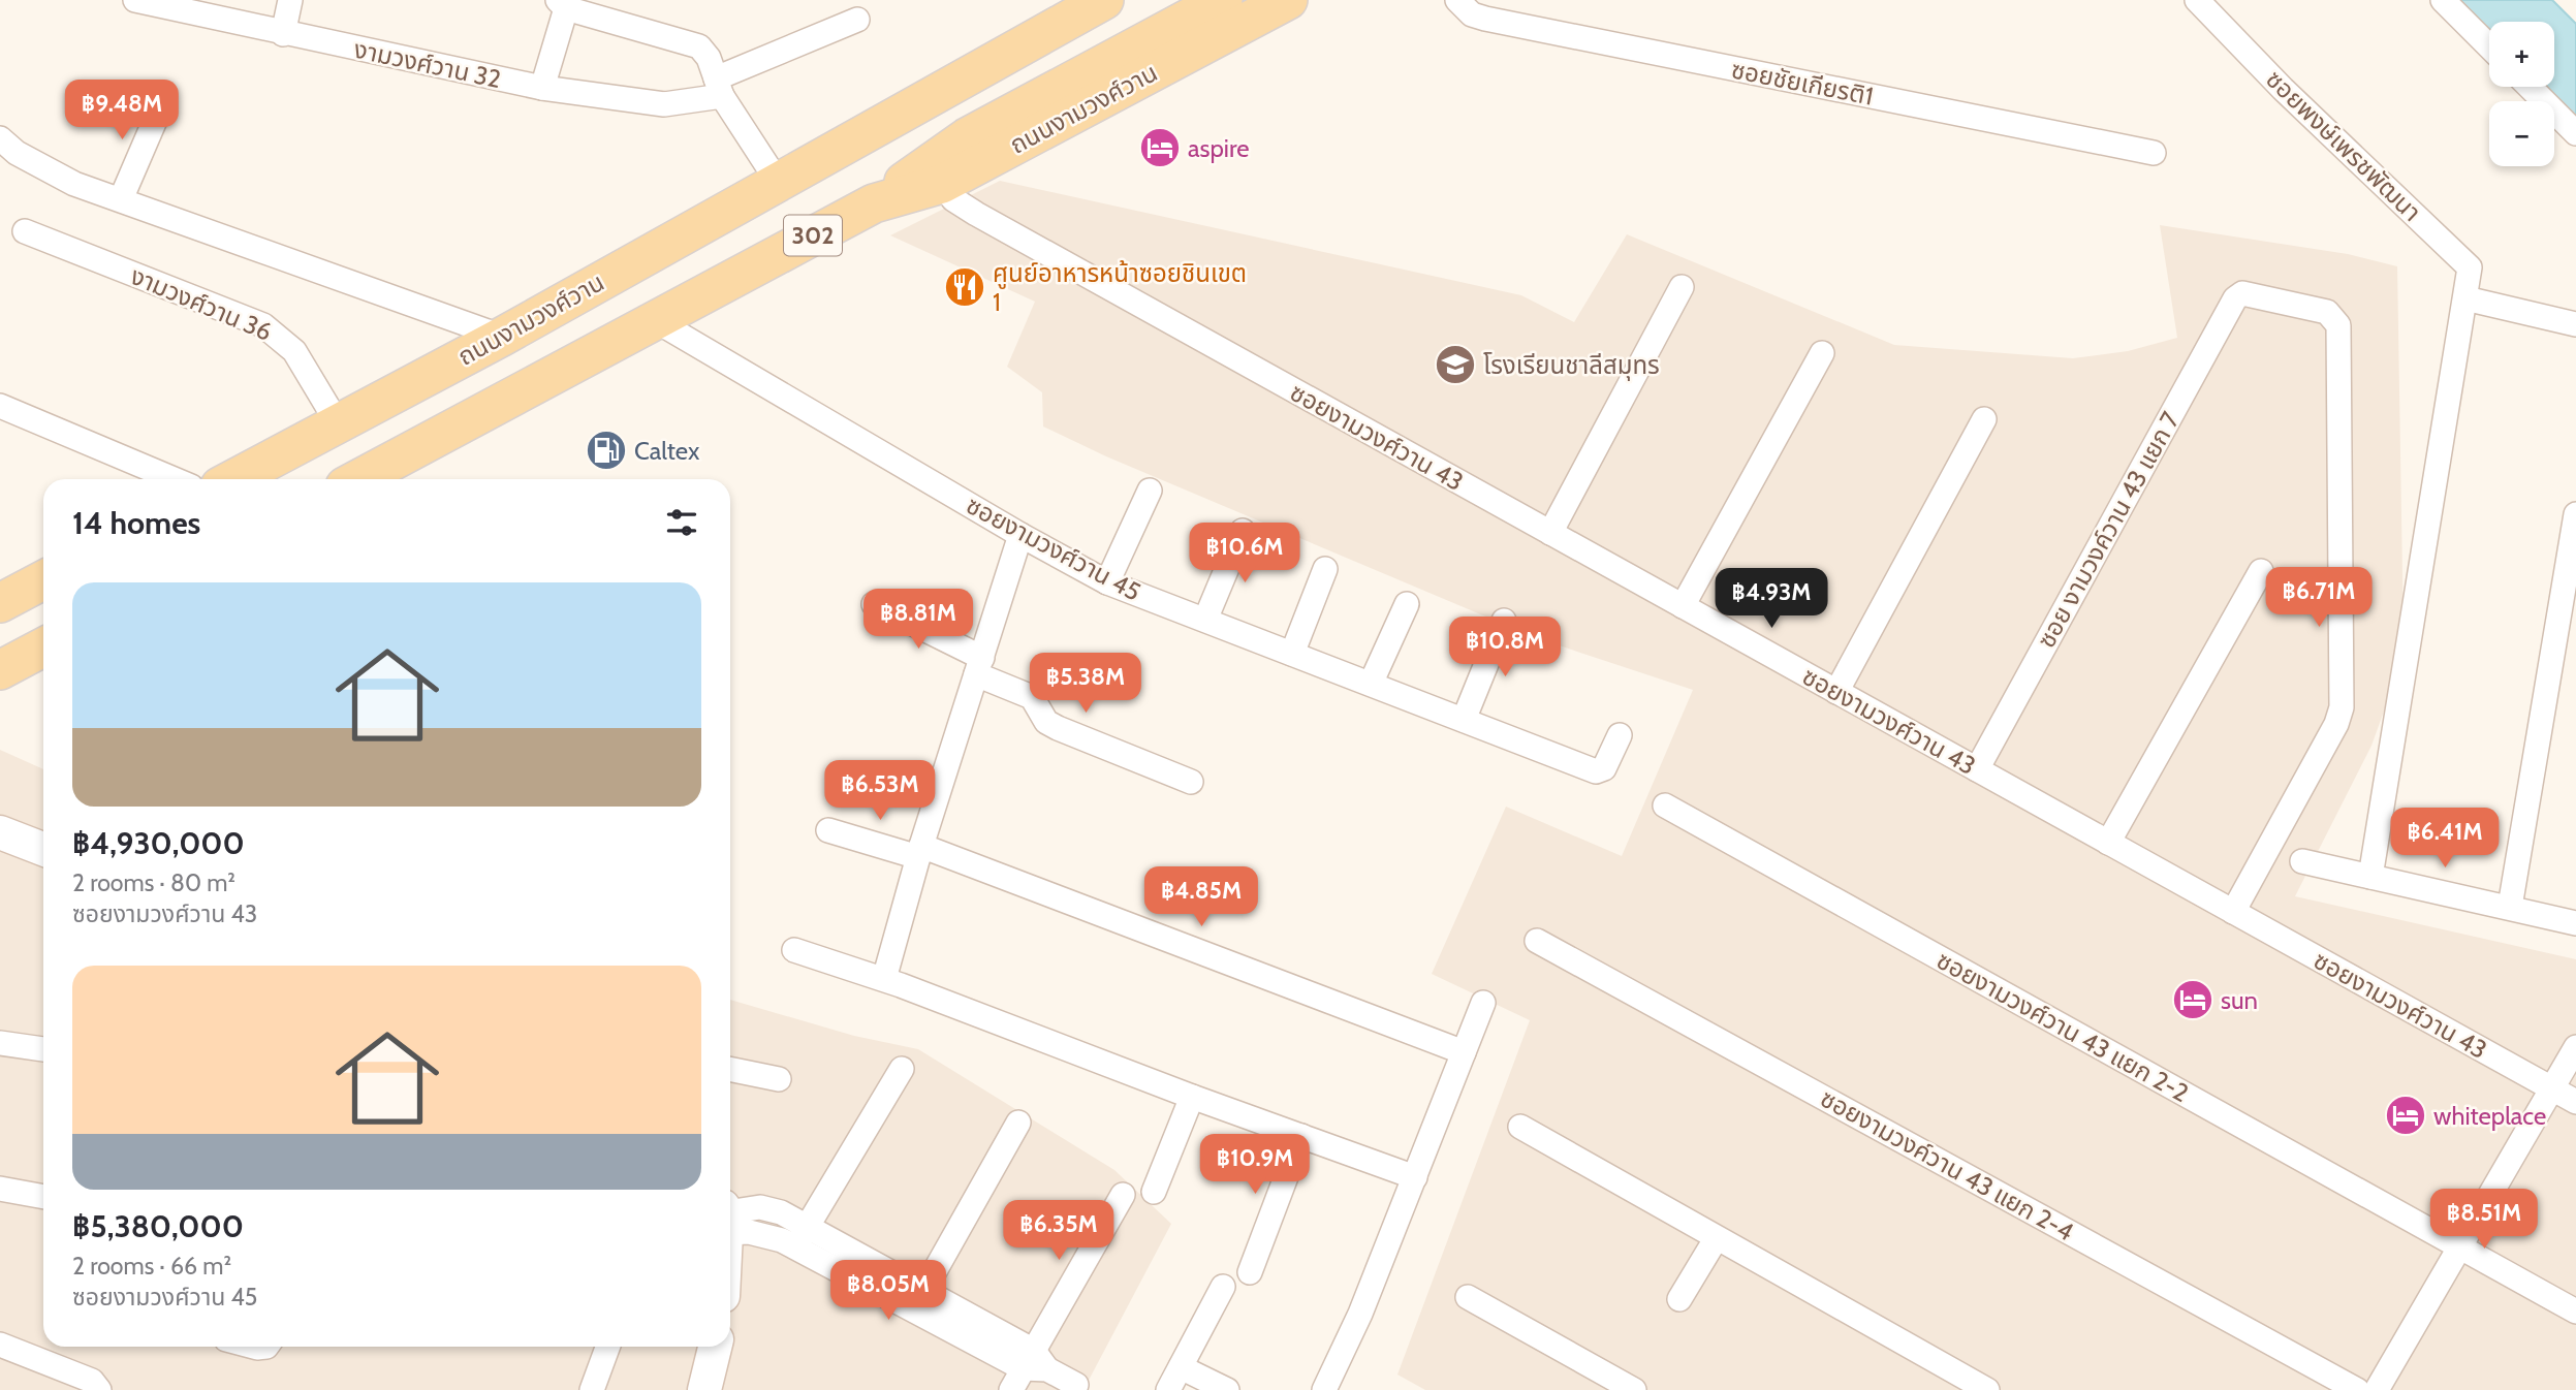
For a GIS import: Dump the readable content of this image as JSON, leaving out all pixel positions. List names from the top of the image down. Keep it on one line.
{"streets":{"main road":["ถนนงามวงศ์วาน","302"],"street":["งามวงศ์วาน 32","ซอยชัยเกียรติ1","ซอยพงษ์เพรชพัฒนา","งามวงศ์วาน 36","ซอยงามวงศ์วาน 43","ซอย งามวงค์วาน 43 แยก 7","ซอยงามวงศ์วาน 45","ซอยงามวงศ์วาน 43 แยก 2-2","ซอยงามวงค์วาน 43 แยก 2-4"]},"crossings":[["ถนนงามวงศ์วาน","งามวงศ์วาน 36"],["ถนนงามวงศ์วาน","ซอยงามวงศ์วาน 43"],["ถนนงามวงศ์วาน","ซอยงามวงศ์วาน 45"],["ซอยงามวงศ์วาน 43","ซอย งามวงค์วาน 43 แยก 7"]],"places":{"hotel":["aspire","sun","whiteplace"],"restaurant":["ศูนย์อาหารหน้าซอยชินเขต 1"],"school or university":["โรงเรียนชาลีสมุทร"],"fuel station":["Caltex"]},"page":{"map_buttons":["+","−"],"price":["฿9.48M","฿10.6M","฿6.71M","฿4.93M","฿8.81M","฿10.8M","฿5.38M","฿6.53M","฿6.41M","฿4.85M","฿10.9M","฿8.51M","฿6.35M","฿8.05M"],"heading":"14 homes","list":[{"name":"฿4,930,000","note":"2 rooms · 80 m² · ซอยงามวงศ์วาน 43"},{"name":"฿5,380,000","note":"2 rooms · 66 m² · ซอยงามวงศ์วาน 45"}]}}
